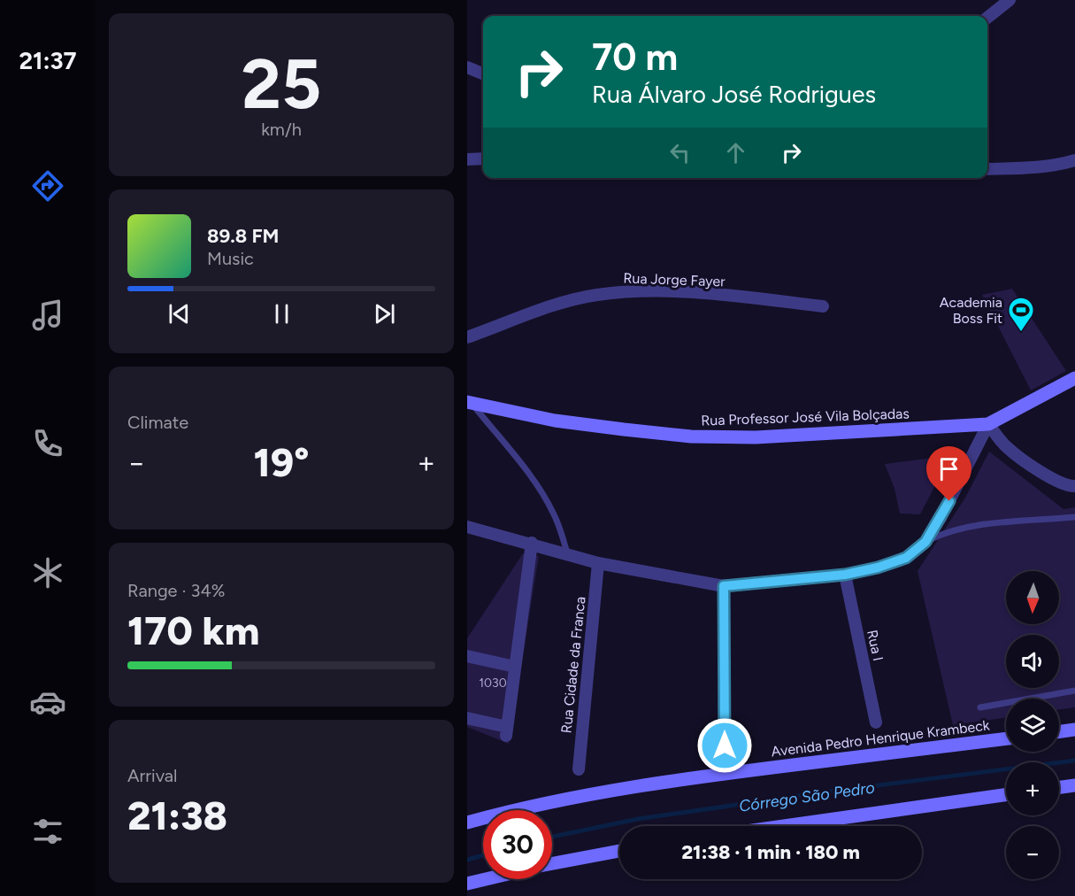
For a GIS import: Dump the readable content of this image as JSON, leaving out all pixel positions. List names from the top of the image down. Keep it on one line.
{"streets":{"main road":["Rua Professor José Vila Bolçadas","Avenida Pedro Henrique Krambeck"],"street":["Rua Jorge Fayer","Rua I","Rua Cidade da Franca"]},"water":["Córrego São Pedro"],"places":{"sports":["Academia Boss Fit"]},"house_numbers":["1030"],"north":"bottom","page":{"tabs":"21:37","tile":[["25","km/h"],"Climate",["Range · 34%","170 km"],["Arrival","21:38"]],"turn":["70 m","Rua Álvaro José Rodrigues"],"song":["89.8 FM","Music"],"heat":["−","19°","+"],"map_buttons":["+","−"],"limit":"30","trip":"21:38 · 1 min · 180 m"}}
